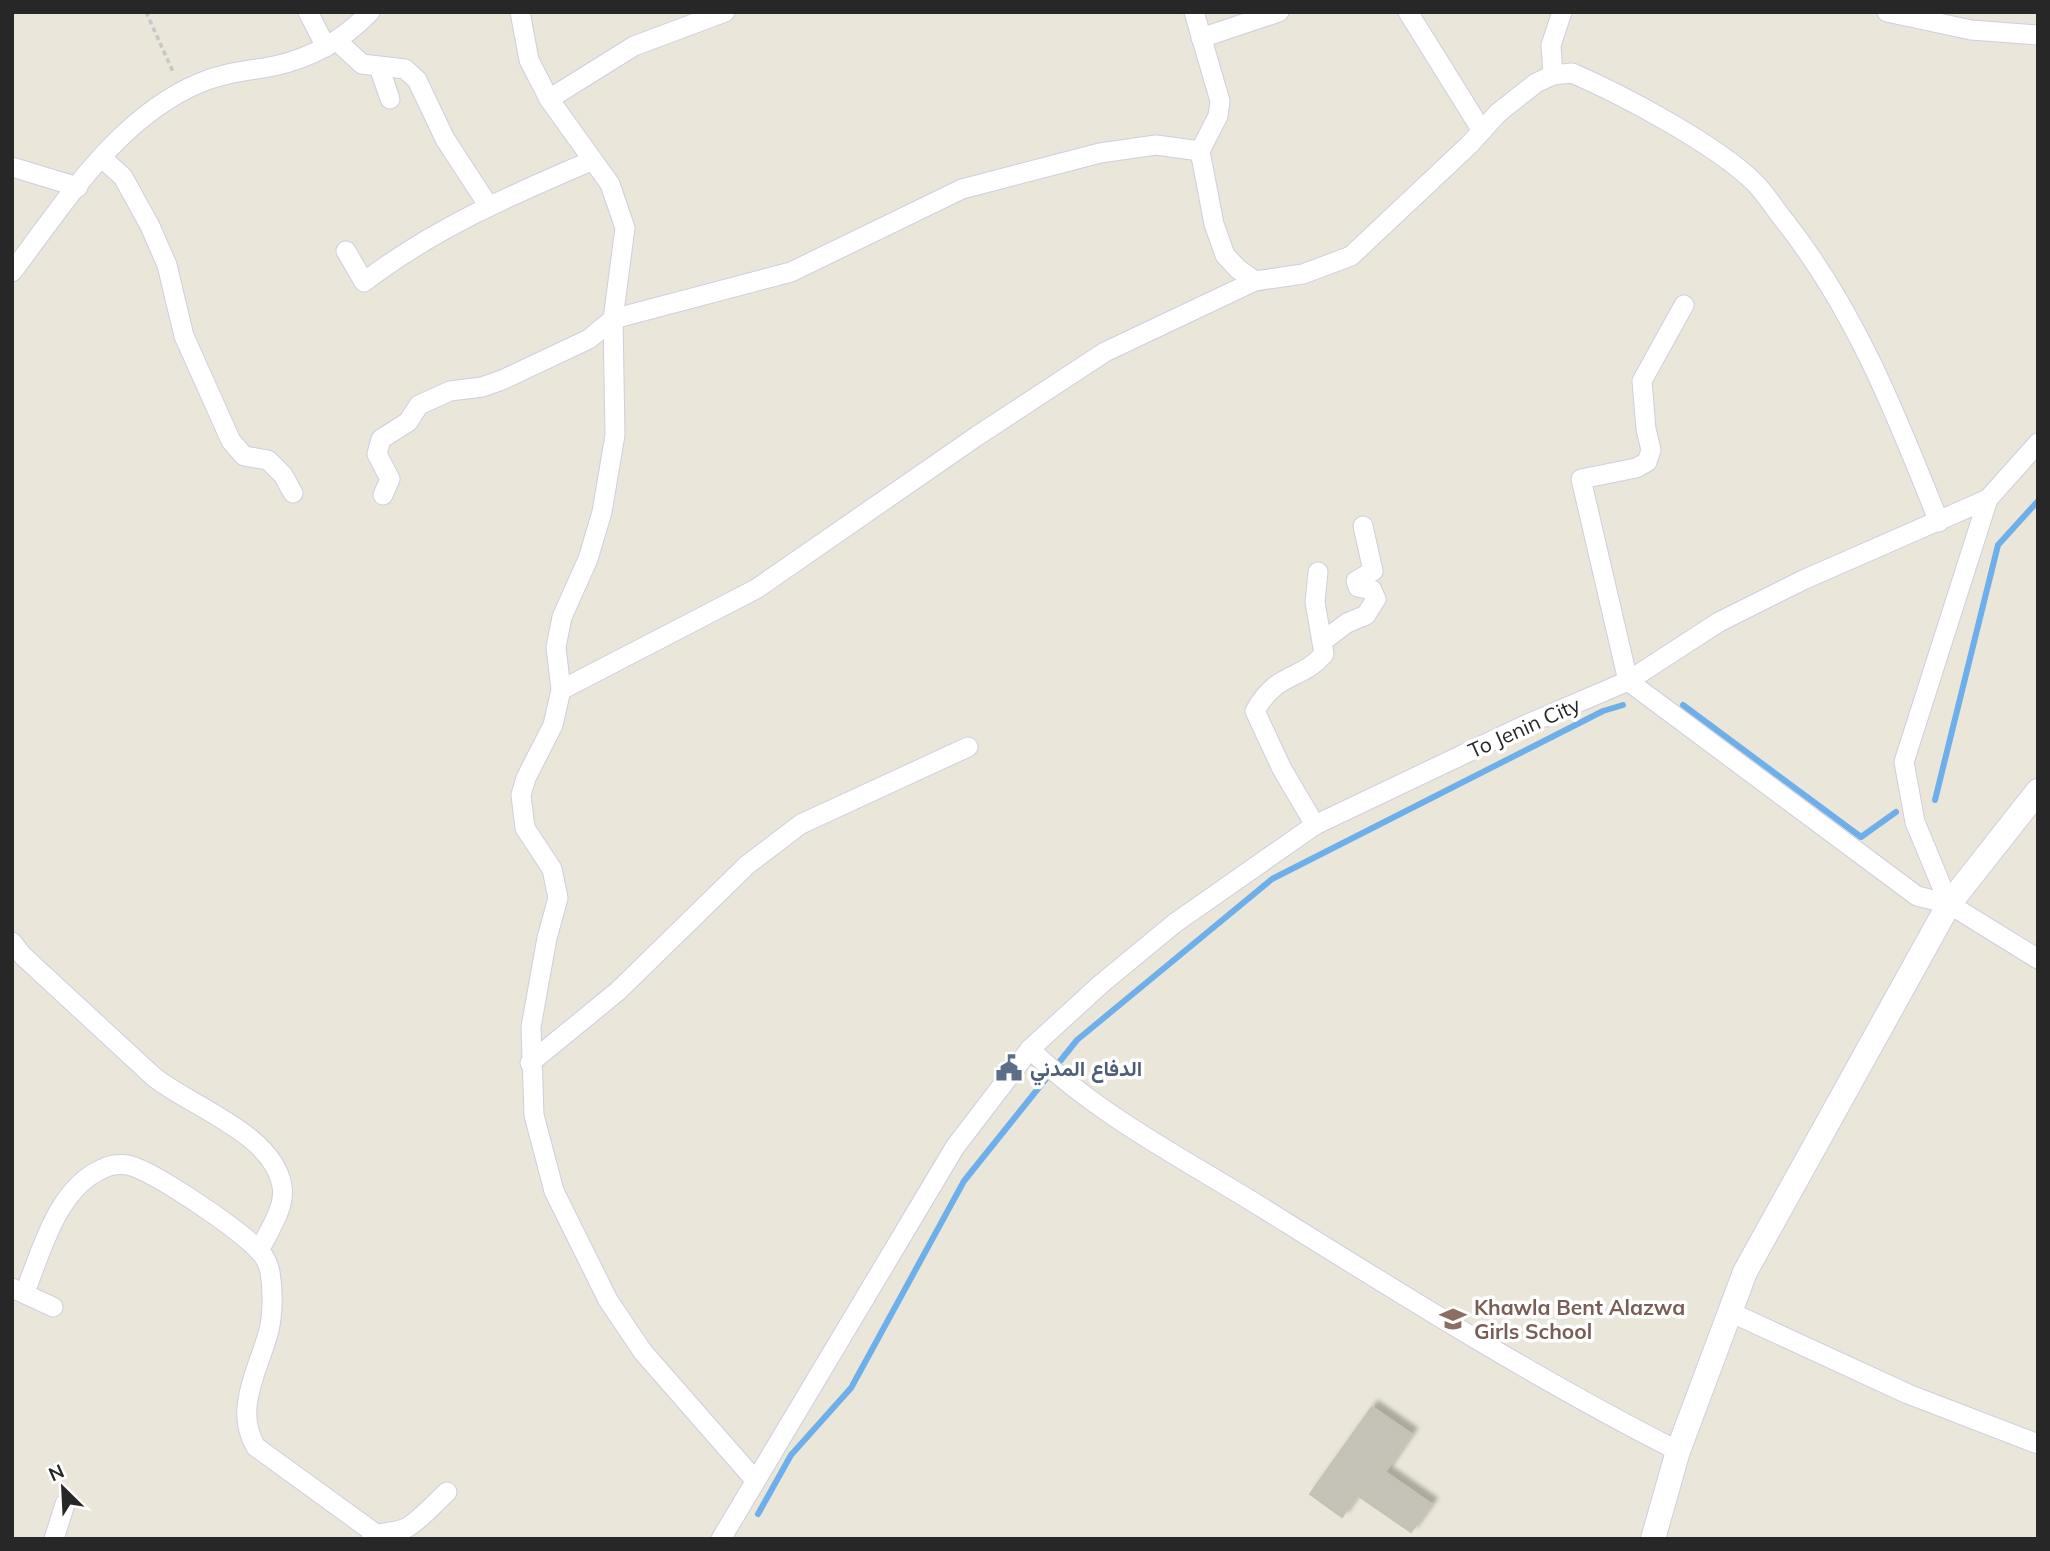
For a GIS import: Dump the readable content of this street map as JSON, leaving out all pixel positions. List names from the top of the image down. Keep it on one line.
{"streets":{"street":["To Jenin City"]},"places":{"public building":["الدفاع المدني"],"school or university":["Khawla Bent Alazwa Girls School"]},"north":"top left"}
